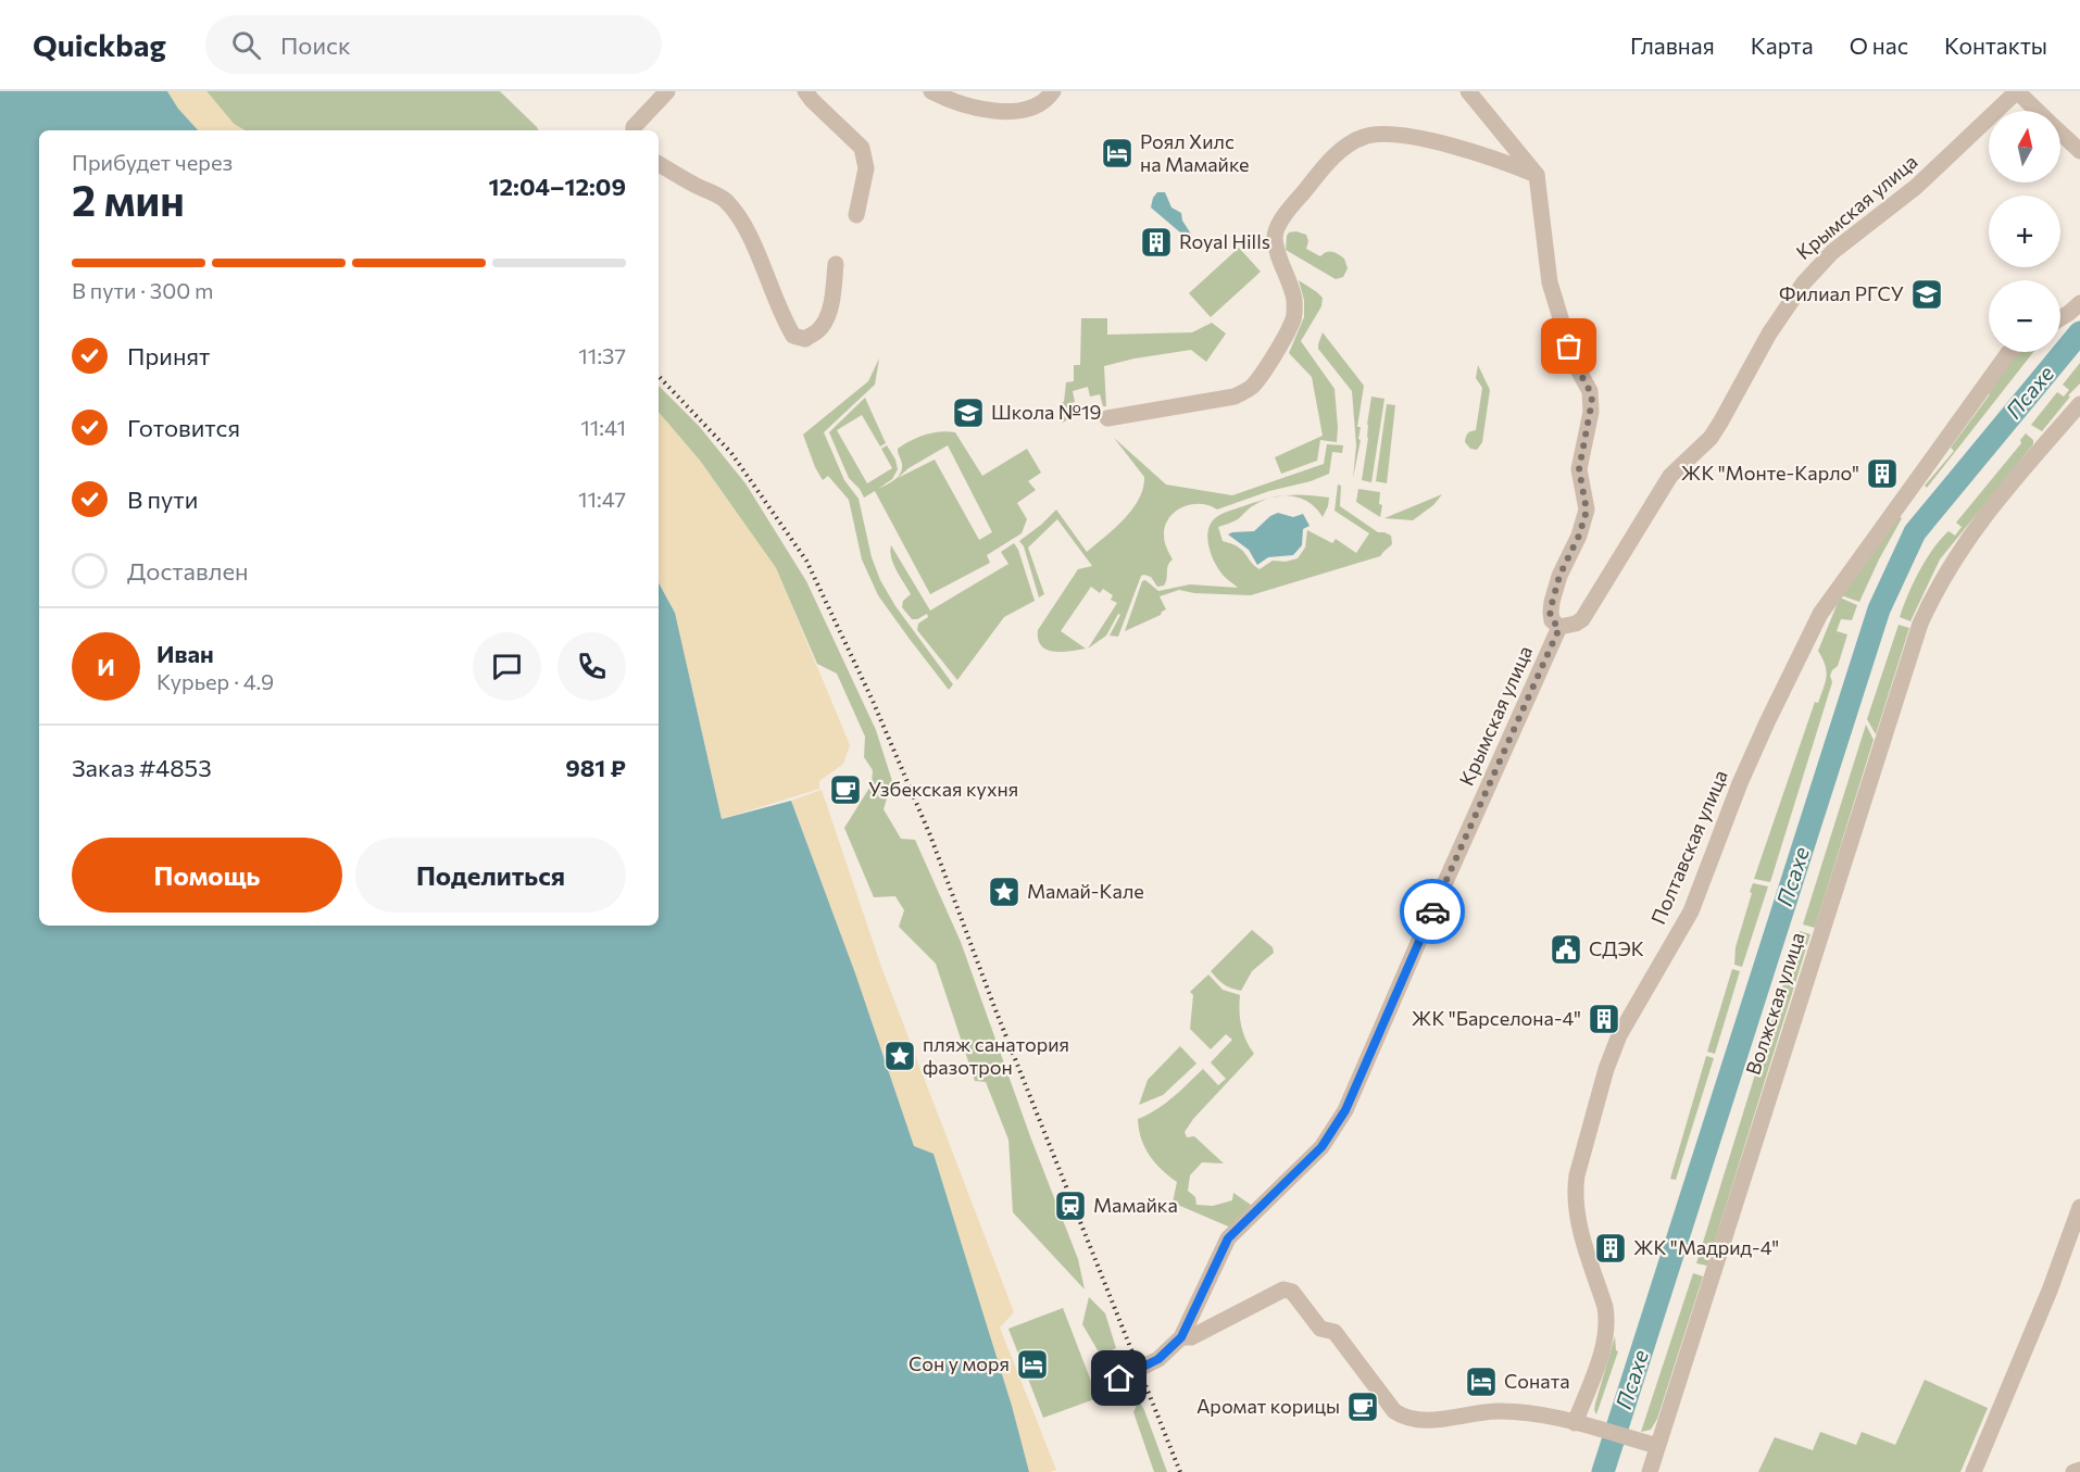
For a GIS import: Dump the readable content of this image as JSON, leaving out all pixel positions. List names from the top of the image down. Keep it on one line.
{"streets":{"street":["Крымская улица","Полтавская улица","Волжская улица"]},"crossings":[["Крымская улица","Полтавская улица"]],"water":["Псахе"],"places":{"hotel":["Роял Хилс на Мамайке","Сон у моря","Соната"],"building":["Royal Hills","ЖК \"Монте-Карло\"","ЖК \"Барселона-4\"","ЖК \"Мадрид-4\""],"school or university":["Филиал РГСУ","Школа №19"],"cafe":["Узбекская кухня","Аромат корицы"],"place":["Мамай-Кале","пляж санатория фазотрон"],"public building":["СДЭК"],"station":["Мамайка"]},"north":"top","page":{"header":"Quickbag","search":"Поиск","nav":["Главная","Карта","О нас","Контакты"],"map_buttons":["+","−"],"heading":["2 мин","Прибудет через","12:04–12:09"],"panel":["Иван","Курьер · 4.9","Заказ #4853","981 ₽"],"bar":"В пути · 300 m","list":[["Принят","11:37"],["Готовится","11:41"],["В пути","11:47"],"Доставлен"],"round":"И","buttons":["Помощь","Поделиться"]}}
